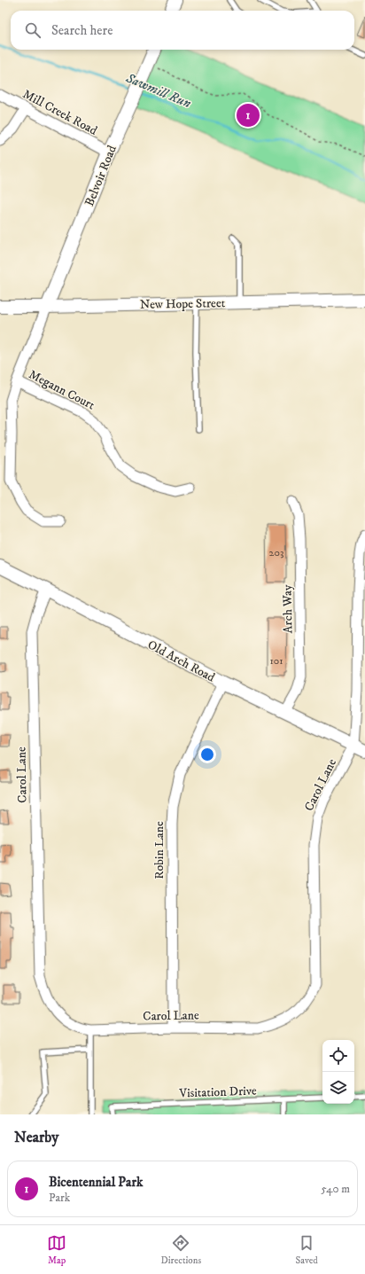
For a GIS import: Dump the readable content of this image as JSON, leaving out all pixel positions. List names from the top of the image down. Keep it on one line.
{"streets":{"street":["Mill Creek Road","Belvoir Road","New Hope Street","Megann Court","Arch Way","Old Arch Road","Carol Lane","Robin Lane"],"lane":["Visitation Drive"]},"crossings":[["Mill Creek Road","Belvoir Road"],["Belvoir Road","New Hope Street"],["Arch Way","Old Arch Road"],["Old Arch Road","Carol Lane"],["Old Arch Road","Robin Lane"],["Carol Lane","Robin Lane"]],"water":["Sawmill Run"],"house_numbers":["203","101"],"page":{"search":"Search here","pins":"1","heading":"Nearby","list":[{"mark":"1","name":"Bicentennial Park","note":"Park","value":"540 m"}],"nav":["Map","Directions","Saved"]}}
